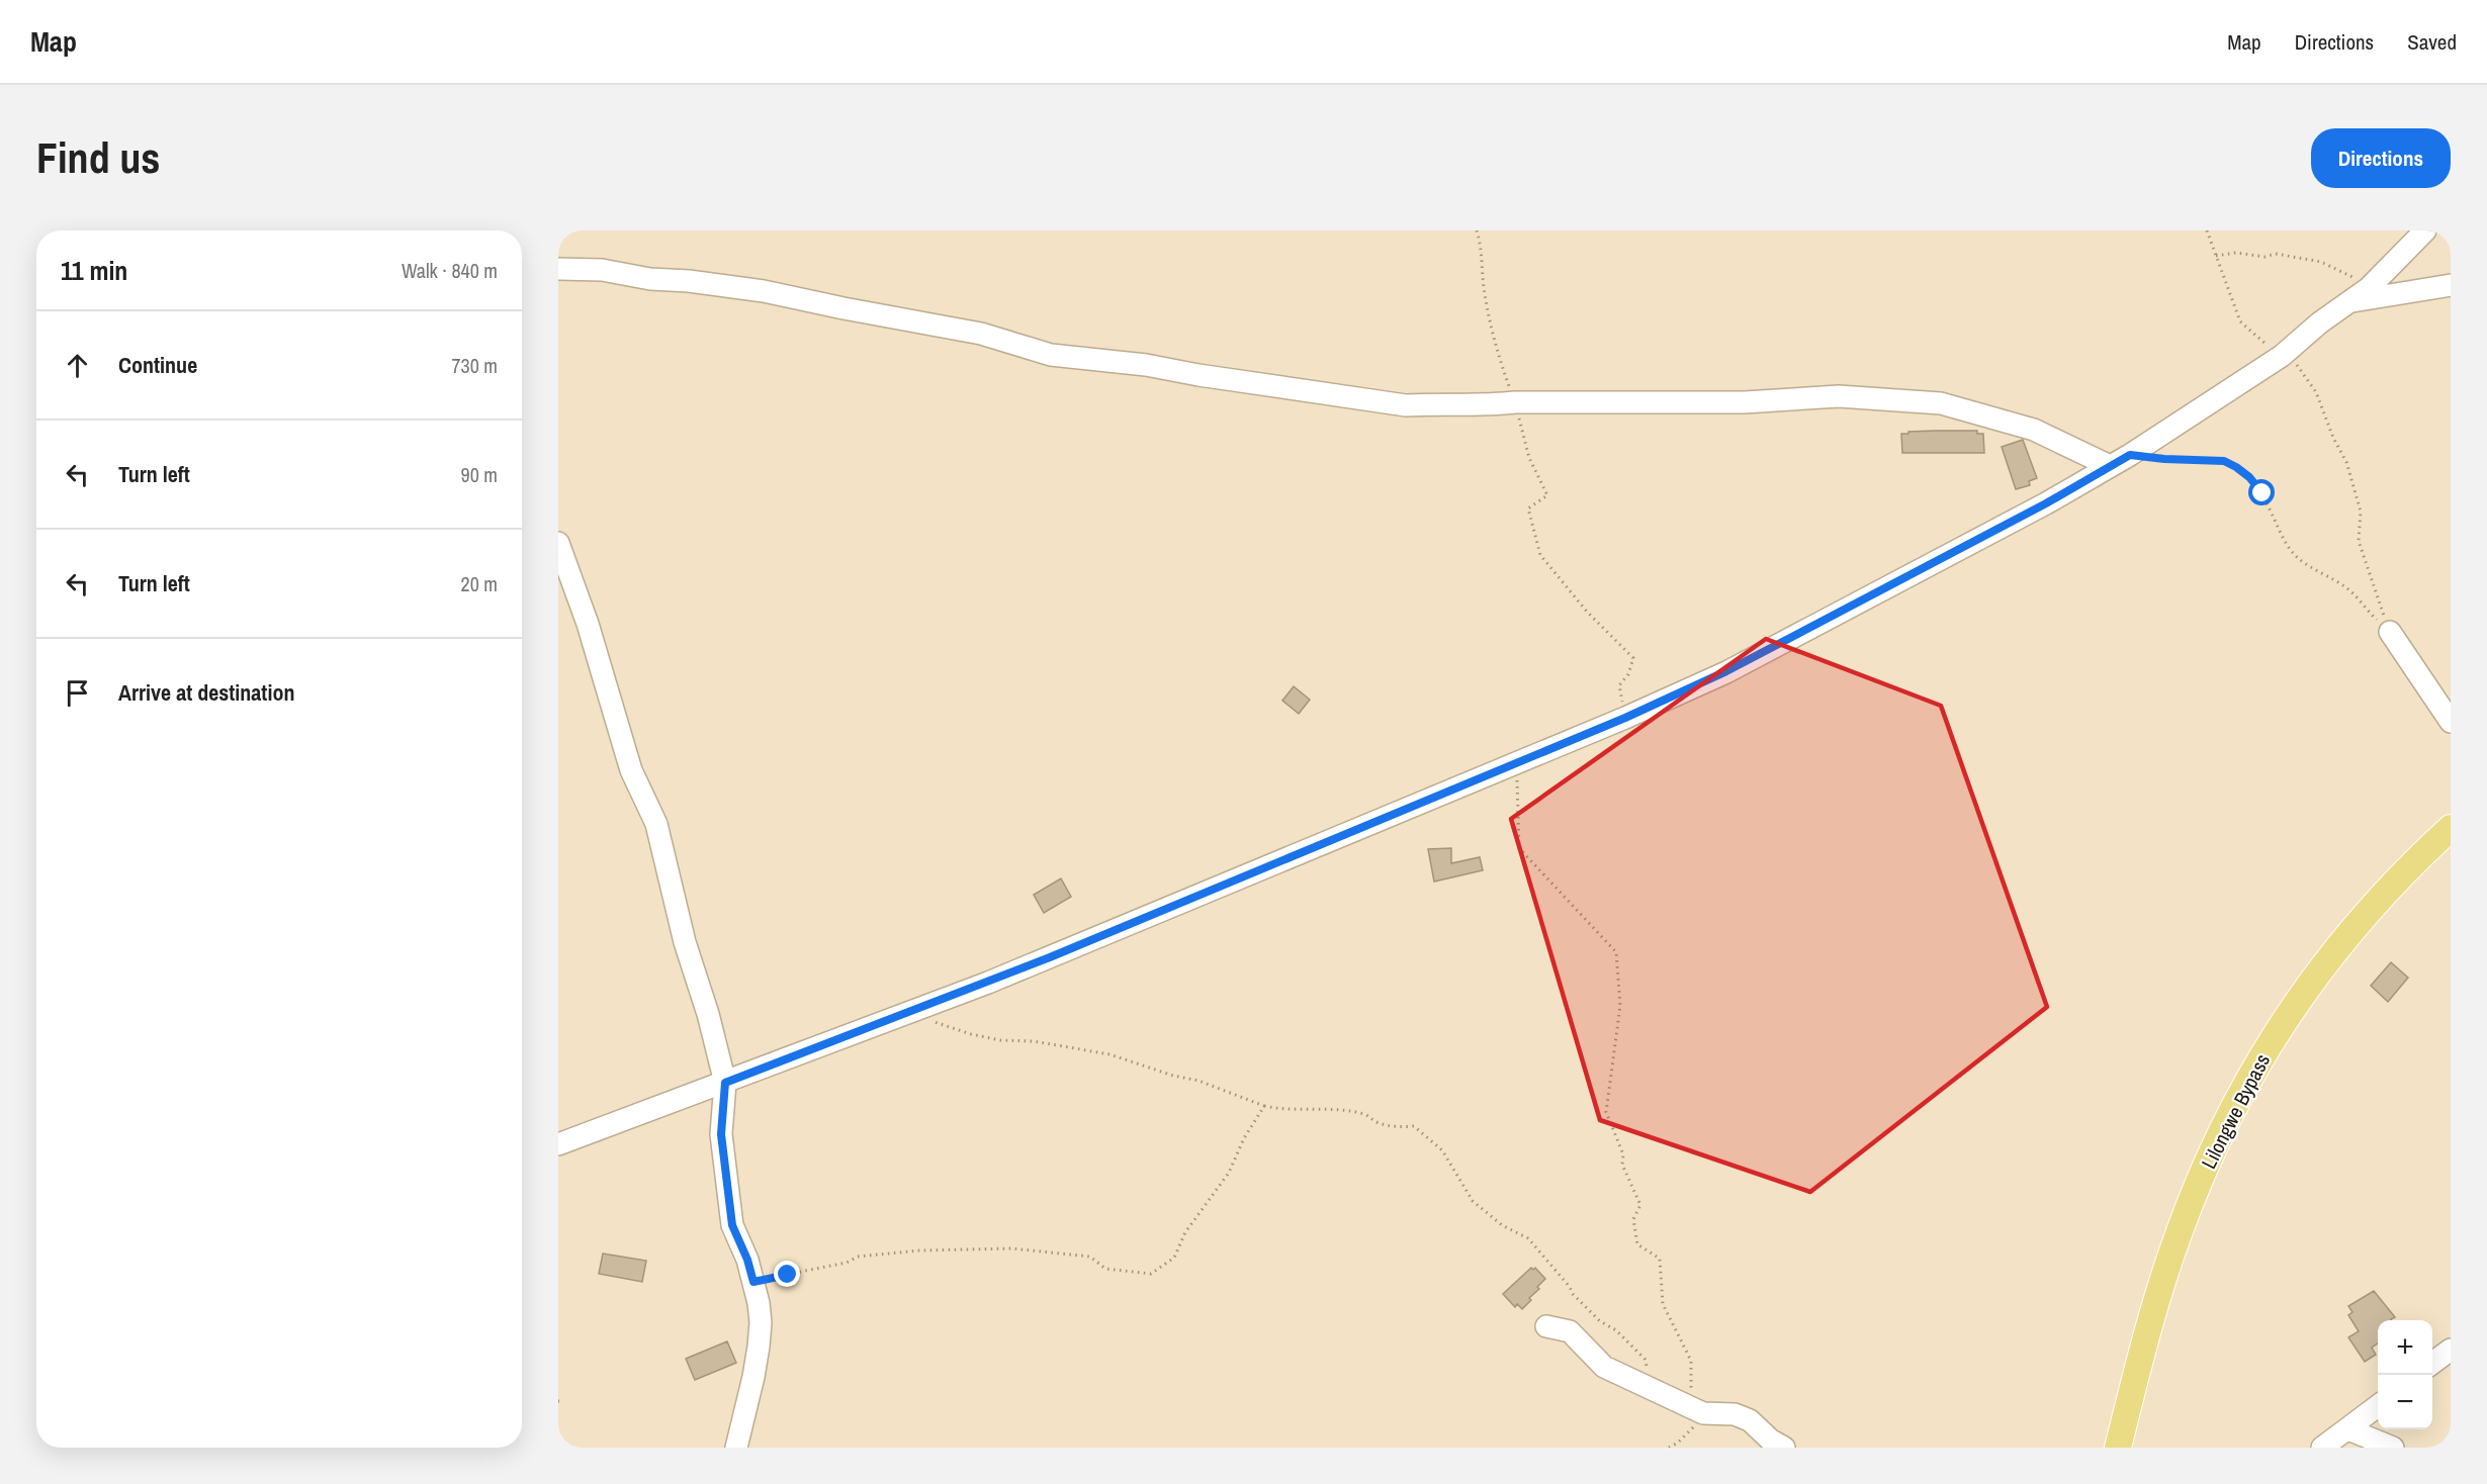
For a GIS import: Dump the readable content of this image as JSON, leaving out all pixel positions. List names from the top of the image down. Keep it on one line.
{"streets":{"main road":["Lilongwe Bypass"]},"page":{"header":"Map","nav":["Map","Directions","Saved"],"buttons":"Directions","title":"Find us","heading":["11 min","Walk · 840 m"],"list":[["Continue","730 m"],["Turn left","90 m"],["Turn left","20 m"],"Arrive at destination"],"map_buttons":["+","−"]}}
